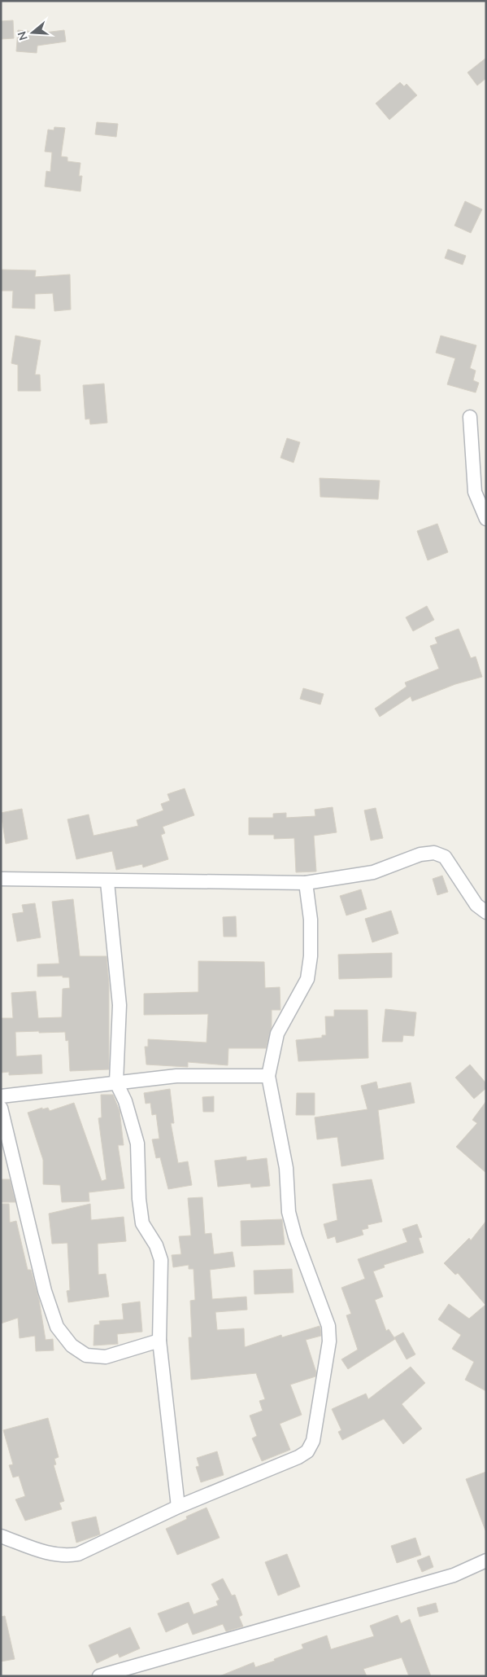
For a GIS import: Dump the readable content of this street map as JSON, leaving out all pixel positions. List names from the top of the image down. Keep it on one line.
{"north":"left"}
